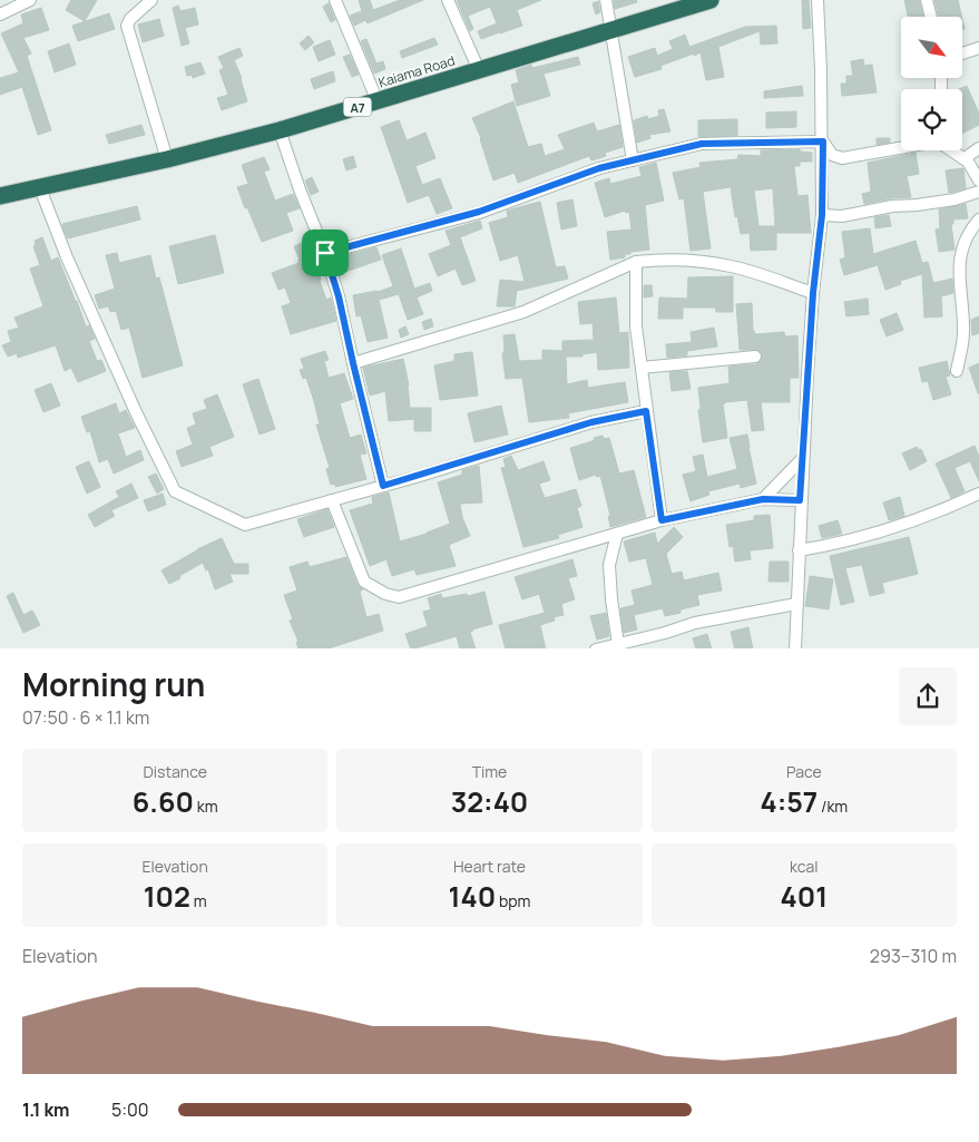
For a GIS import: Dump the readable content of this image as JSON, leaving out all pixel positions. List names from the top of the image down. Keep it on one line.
{"streets":{"highway":["Kaiama Road","A7"]},"north":"bottom right","page":{"heading":["Morning run","07:50 · 6 × 1.1 km"],"stats":[["Distance","6.60 km"],["Time","32:40"],["Pace","4:57 /km"],["Elevation","102 m"],["Heart rate","140 bpm"],["kcal","401"]],"chart":["Elevation","293–310 m"],"list":[{"name":"1.1 km","note":"5:00"}]}}
